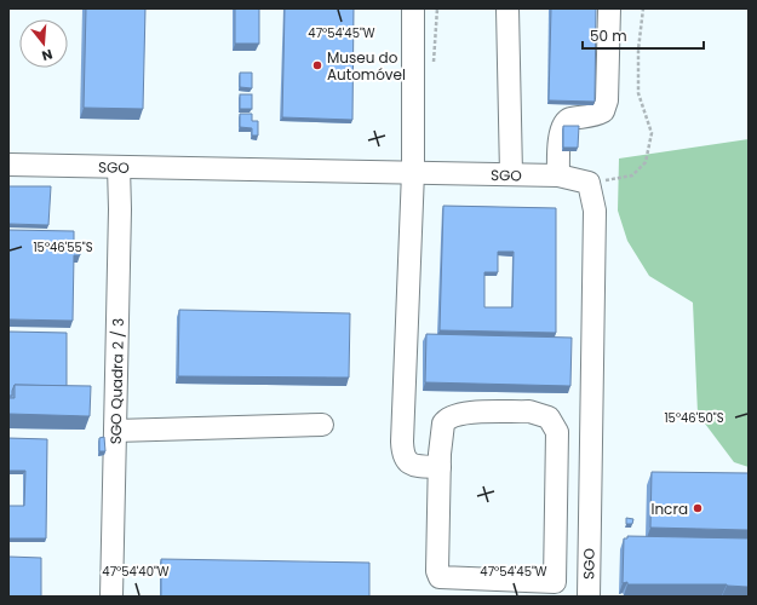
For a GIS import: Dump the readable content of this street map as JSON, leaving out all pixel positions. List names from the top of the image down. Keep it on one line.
{"streets":{"lane":["SGO","SGO Quadra 2 / 3"]},"crossings":[["SGO","SGO Quadra 2 / 3"]],"places":["Museu do Automóvel","Incra"],"scale_bar":"50 m","north":"bottom","coordinates":["47°54'45\"W","15°46'55\"S","15°46'50\"S","47°54'40\"W"]}
